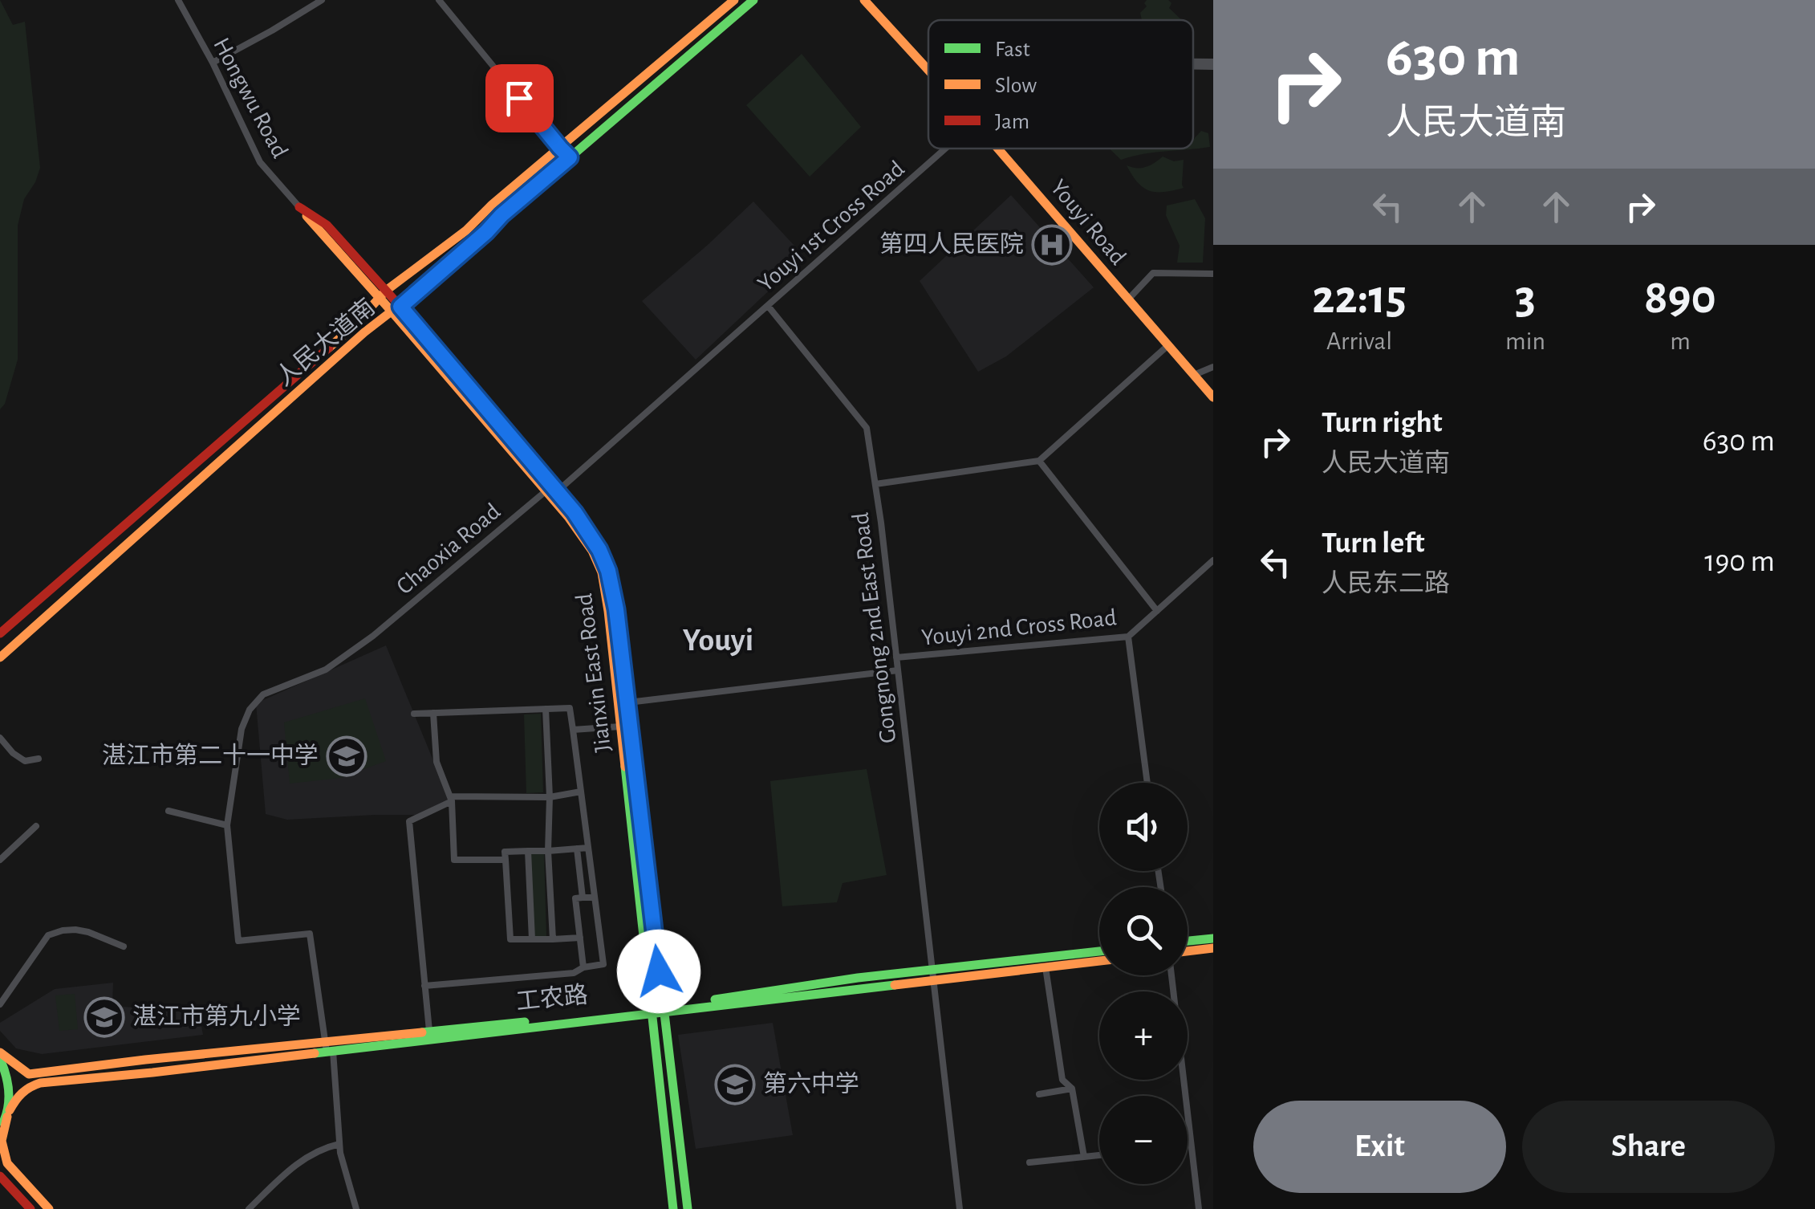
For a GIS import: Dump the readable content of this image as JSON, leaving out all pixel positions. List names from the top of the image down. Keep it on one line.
{"streets":{"street":["Hongwu Road","Youyi Road","Youyi 1st Cross Road","人民大道南","Chaoxia Road","Gongnong 2nd East Road","Youyi 2nd Cross Road","Jianxin East Road","工农路"]},"crossings":[["Hongwu Road","Jianxin East Road"],["Youyi 1st Cross Road","Chaoxia Road"],["Youyi 1st Cross Road","Gongnong 2nd East Road"],["Youyi 1st Cross Road","Jianxin East Road"],["人民大道南","Jianxin East Road"],["Chaoxia Road","Jianxin East Road"],["Chaoxia Road","工农路"],["Gongnong 2nd East Road","Youyi 2nd Cross Road"],["Gongnong 2nd East Road","工农路"],["Jianxin East Road","工农路"]],"districts":["Youyi"],"places":{"hospital":["第四人民医院"],"school or university":["湛江市第二十一中学","湛江市第九小学","第六中学"]},"legend":["Fast","Slow","Jam"],"page":{"turn":["630 m","人民大道南"],"eta":["22:15","Arrival","3","min","890","m"],"list":[{"name":"Turn right","note":"人民大道南","value":"630 m"},{"name":"Turn left","note":"人民东二路","value":"190 m"}],"map_buttons":["+","−"],"buttons":["Exit","Share"]}}
